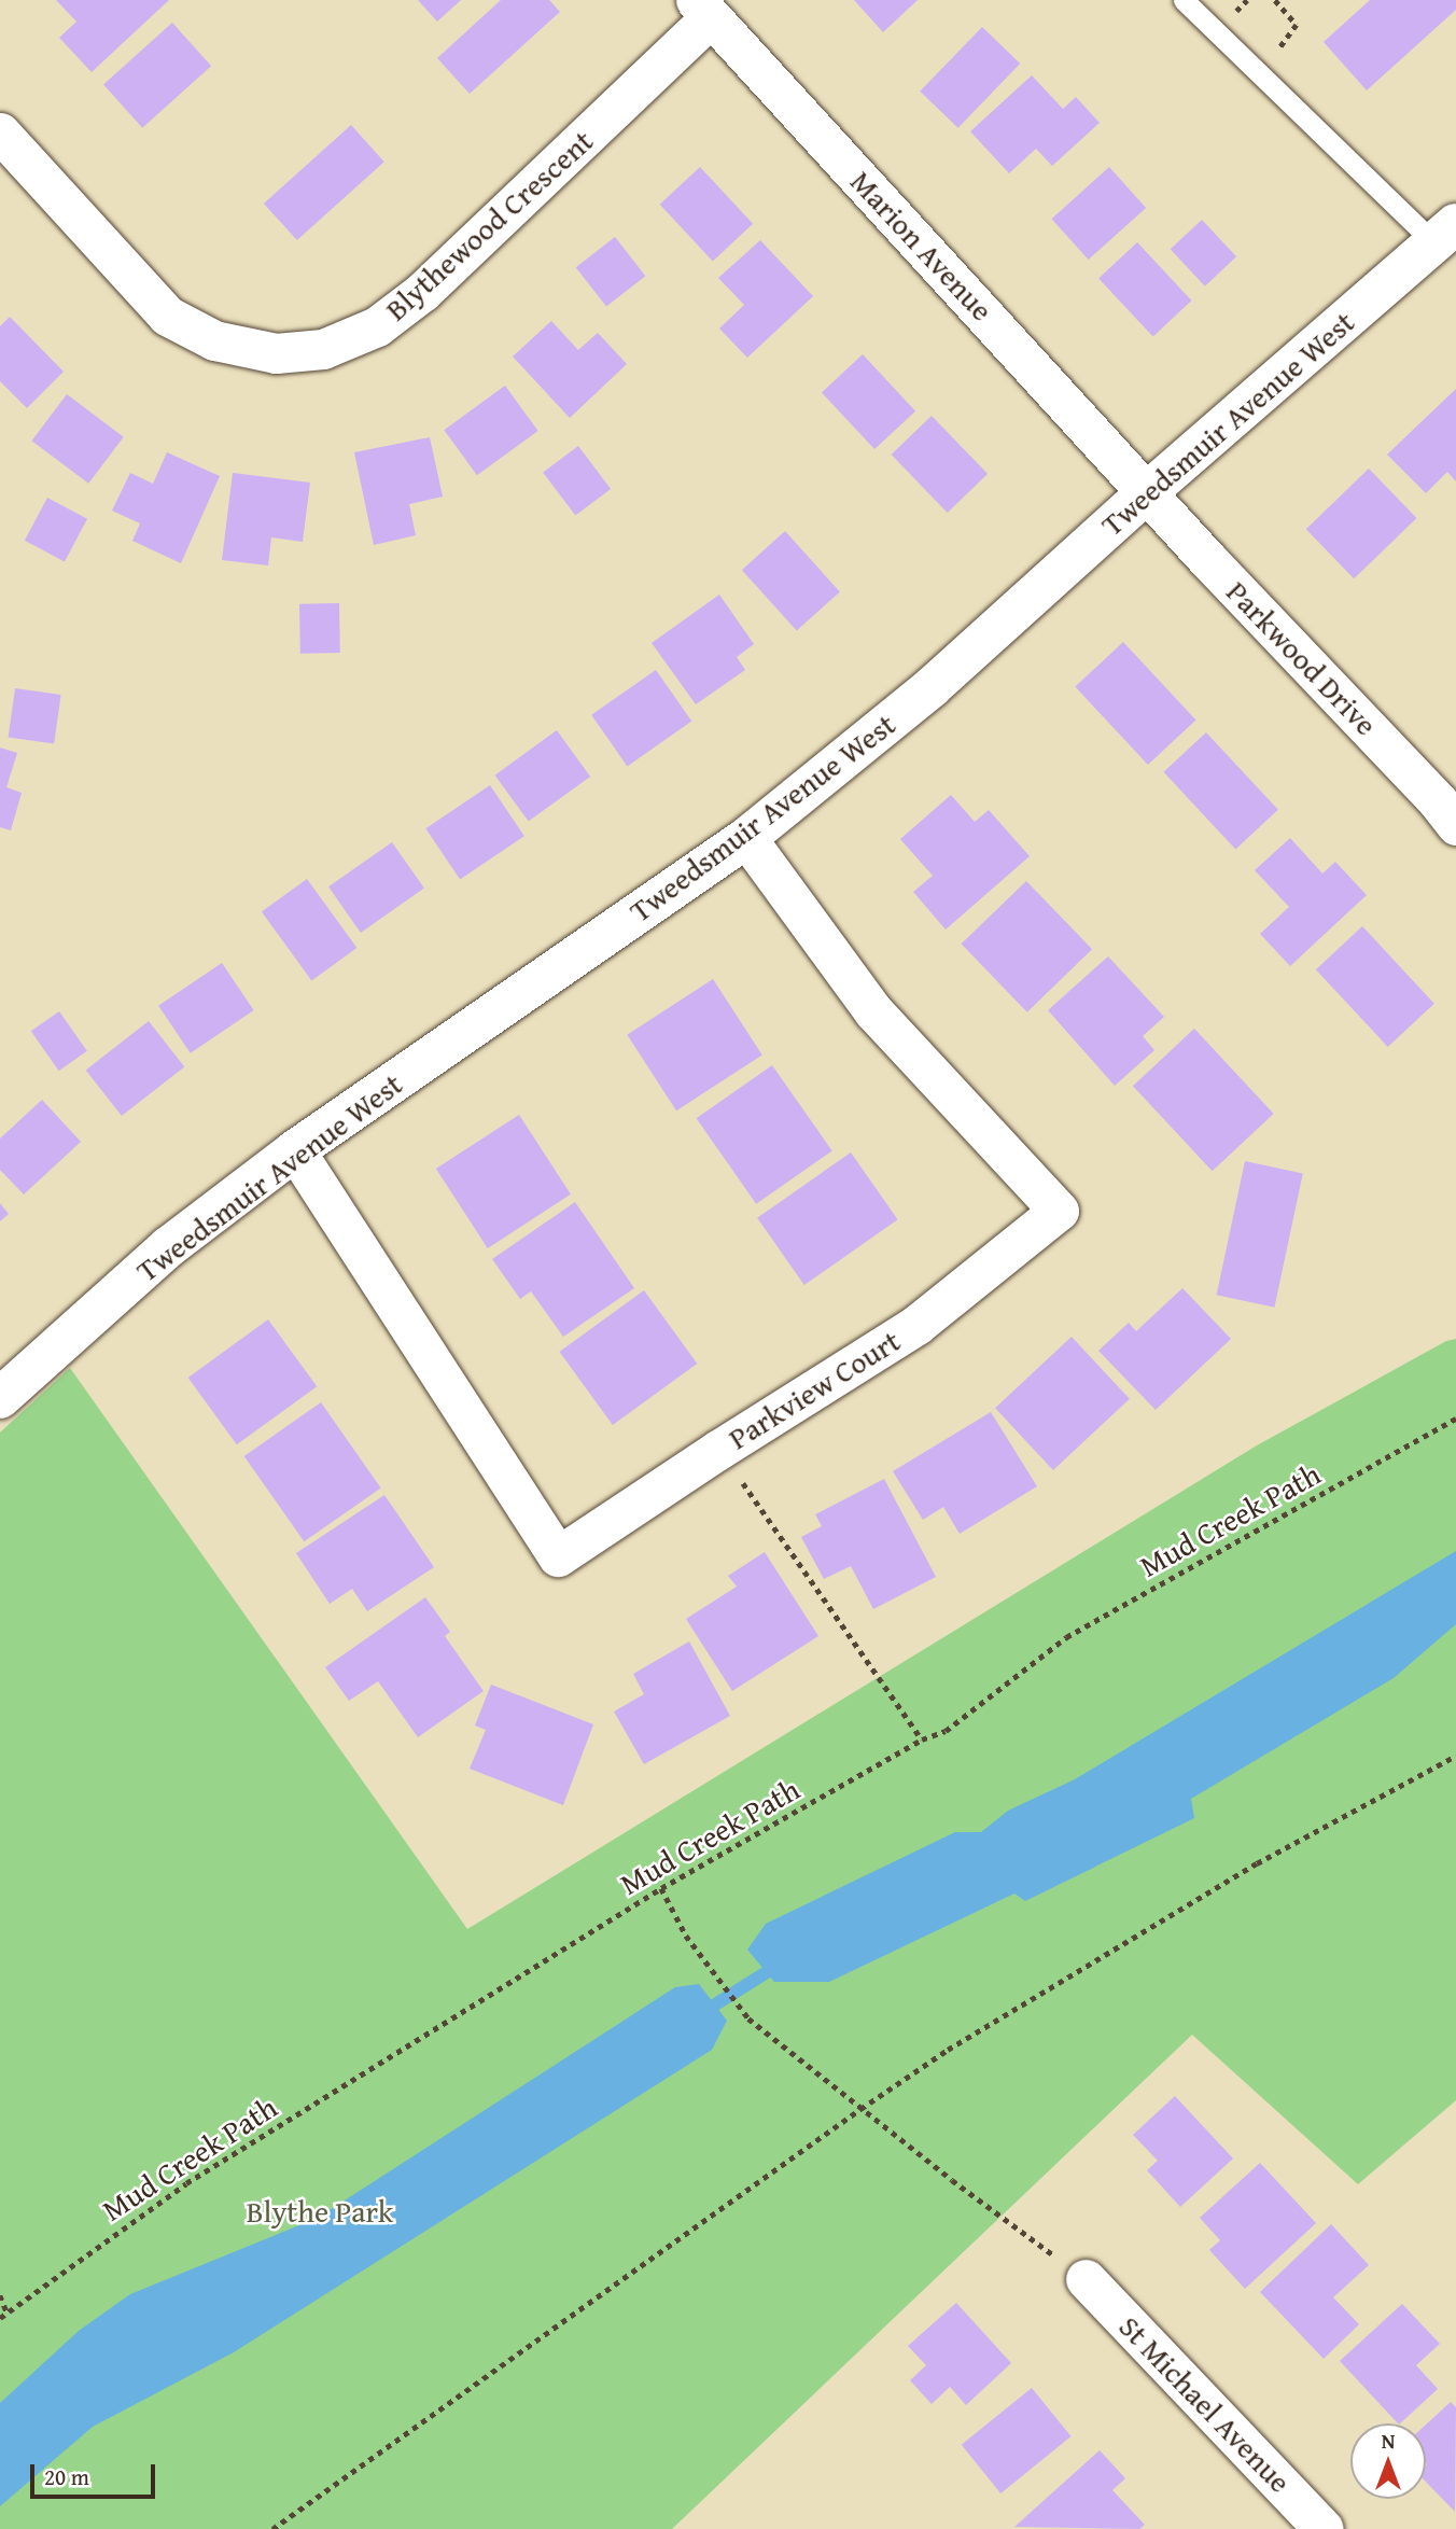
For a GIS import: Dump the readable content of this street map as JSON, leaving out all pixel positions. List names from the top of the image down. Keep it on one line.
{"streets":{"street":["Blythewood Crescent","Marion Avenue","Tweedsmuir Avenue West","Parkwood Drive","Parkview Court","St Michael Avenue"],"path":["Mud Creek Path"]},"crossings":[["Blythewood Crescent","Marion Avenue"],["Marion Avenue","Tweedsmuir Avenue West"],["Marion Avenue","Parkwood Drive"],["Tweedsmuir Avenue West","Parkwood Drive"],["Tweedsmuir Avenue West","Parkview Court"]],"parks":["Blythe Park"],"scale_bar":"20 m","north":"top"}
